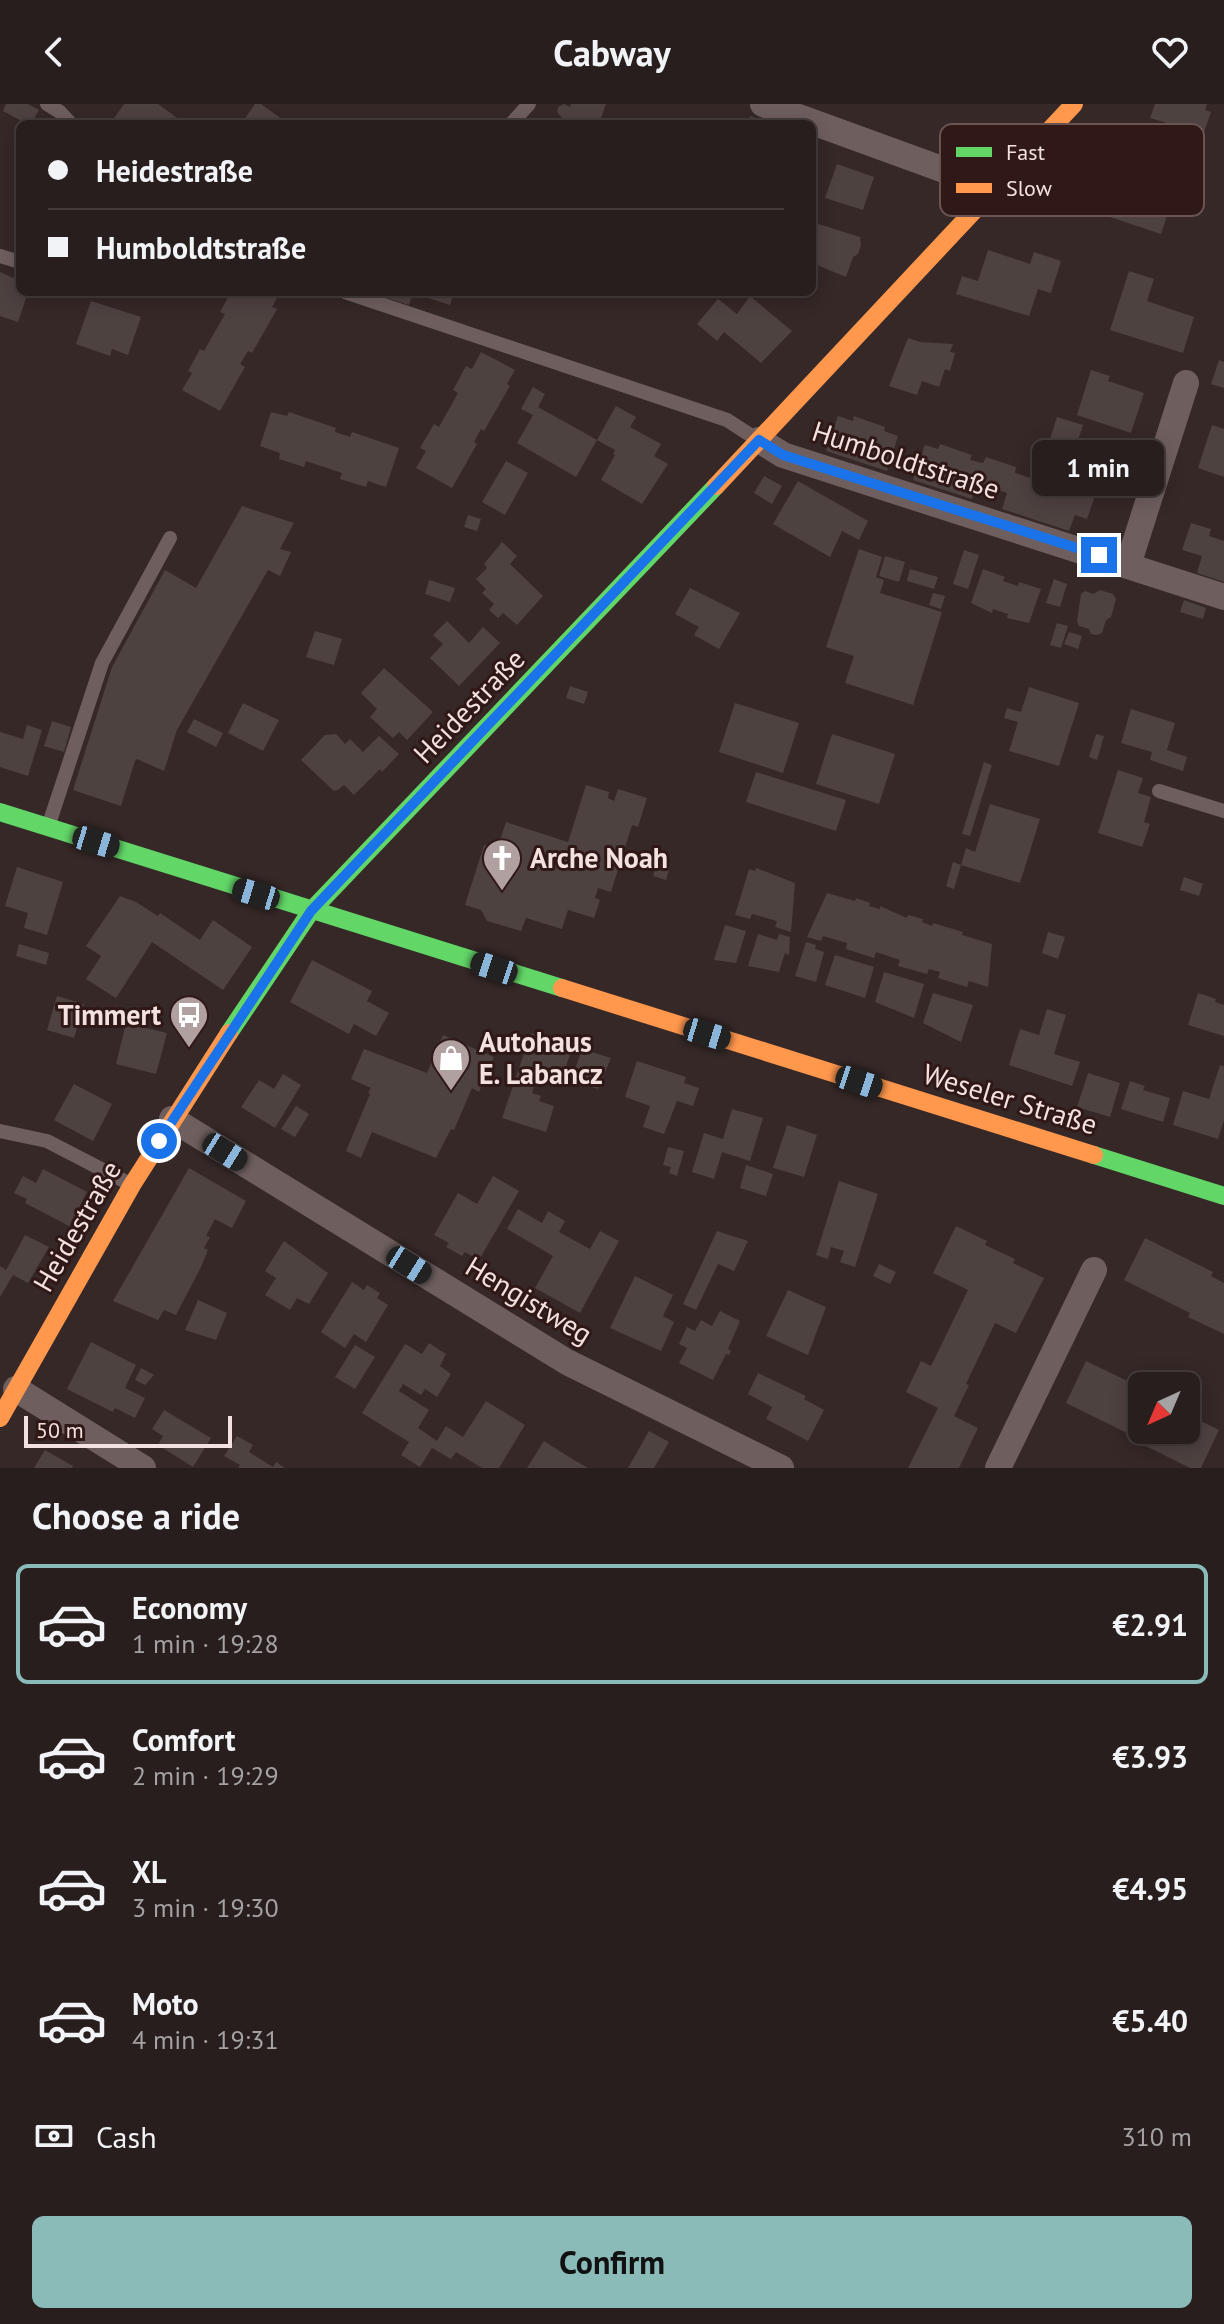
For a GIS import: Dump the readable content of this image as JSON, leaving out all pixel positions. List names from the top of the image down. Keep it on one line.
{"streets":{"street":["Humboldtstraße","Heidestraße","Weseler Straße","Hengistweg"]},"crossings":[["Humboldtstraße","Heidestraße"],["Heidestraße","Weseler Straße"],["Heidestraße","Hengistweg"]],"places":{"church":["Arche Noah"],"bus stop":["Timmert"],"shop":["Autohaus E. Labancz"]},"legend":["Fast","Slow"],"scale_bar":"50 m","north":"bottom left","page":{"header":"Cabway","banner":["Heidestraße","Humboldtstraße"],"bubble":"1 min","scale":"50 m","heading":"Choose a ride","list":[{"name":"Economy","note":"1 min · 19:28","value":"€2.91"},{"name":"Comfort","note":"2 min · 19:29","value":"€3.93"},{"name":"XL","note":"3 min · 19:30","value":"€4.95"},{"name":"Moto","note":"4 min · 19:31","value":"€5.40"}],"pay":["Cash","310 m"],"buttons":"Confirm"}}
